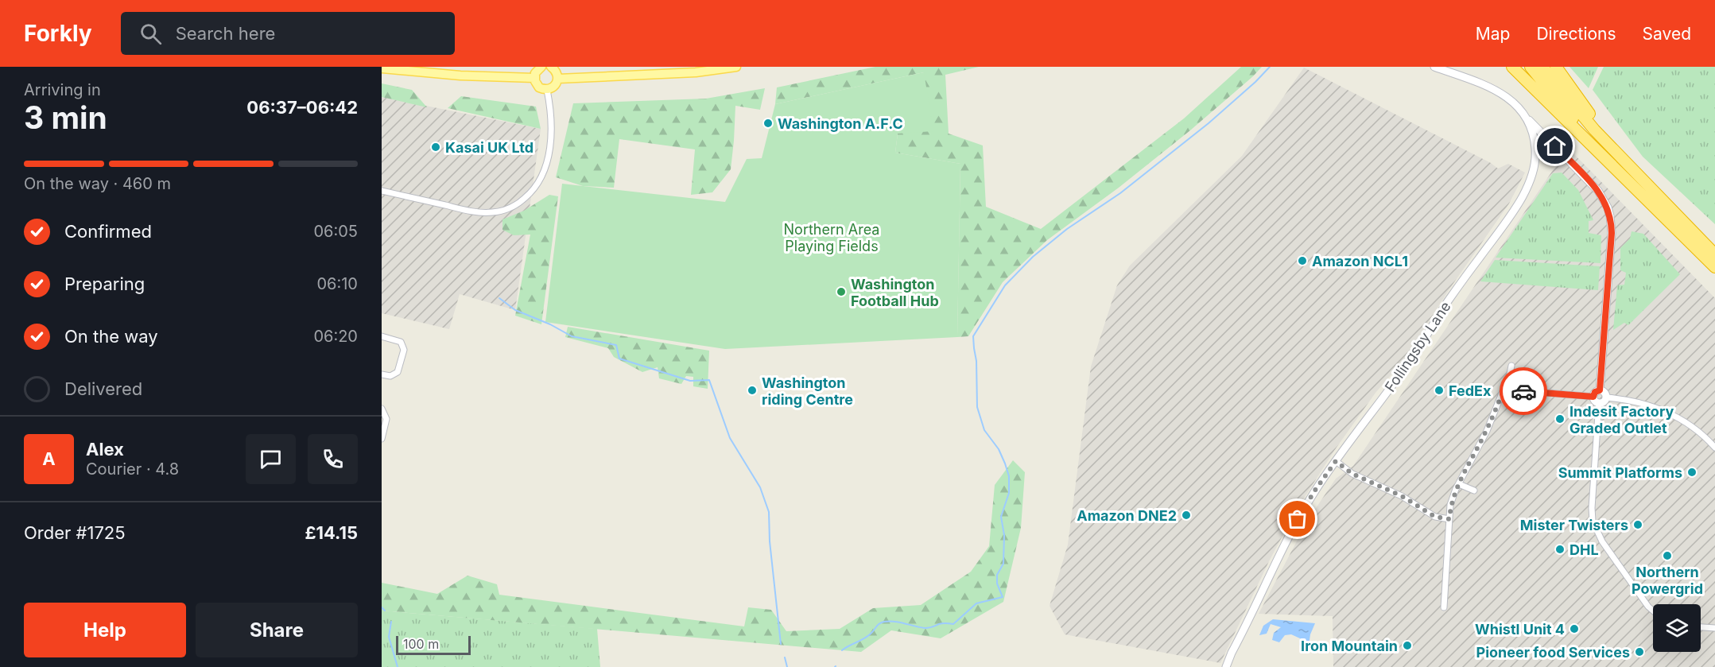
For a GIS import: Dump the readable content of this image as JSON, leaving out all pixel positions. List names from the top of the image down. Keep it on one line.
{"streets":{"street":["Follingsby Lane"]},"parks":["Northern Area Playing Fields"],"places":["Washington A.F.C","Kasai UK Ltd","Amazon NCL1","Washington Football Hub","Washington riding Centre","FedEx","Indesit Factory Graded Outlet","Summit Platforms","Amazon DNE2","Mister Twisters","DHL","Northern Powergrid","Whistl Unit 4","Iron Mountain","Pioneer food Services"],"scale_bar":"100 m","page":{"header":"Forkly","search":"Search here","nav":["Map","Directions","Saved"],"heading":["3 min","Arriving in","06:37–06:42"],"panel":["Alex","Courier · 4.8","Order #1725","£14.15"],"bar":"On the way · 460 m","list":[["Confirmed","06:05"],["Preparing","06:10"],["On the way","06:20"],"Delivered"],"round":"A","buttons":["Help","Share"],"scale":"100 m"}}
